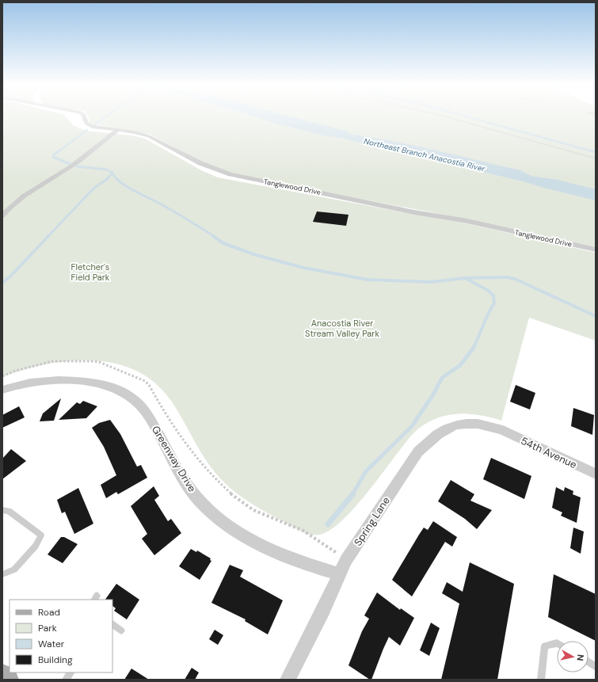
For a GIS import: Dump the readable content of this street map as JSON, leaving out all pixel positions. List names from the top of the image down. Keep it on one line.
{"streets":{"street":["Tanglewood Drive","54th Avenue","Greenway Drive","Spring Lane"]},"crossings":[["54th Avenue","Spring Lane"],["Greenway Drive","Spring Lane"]],"water":["Northeast Branch Anacostia River"],"parks":["Fletcher's Field Park","Anacostia River Stream Valley Park"],"legend":["Road","Park","Water","Building"],"north":"right"}
